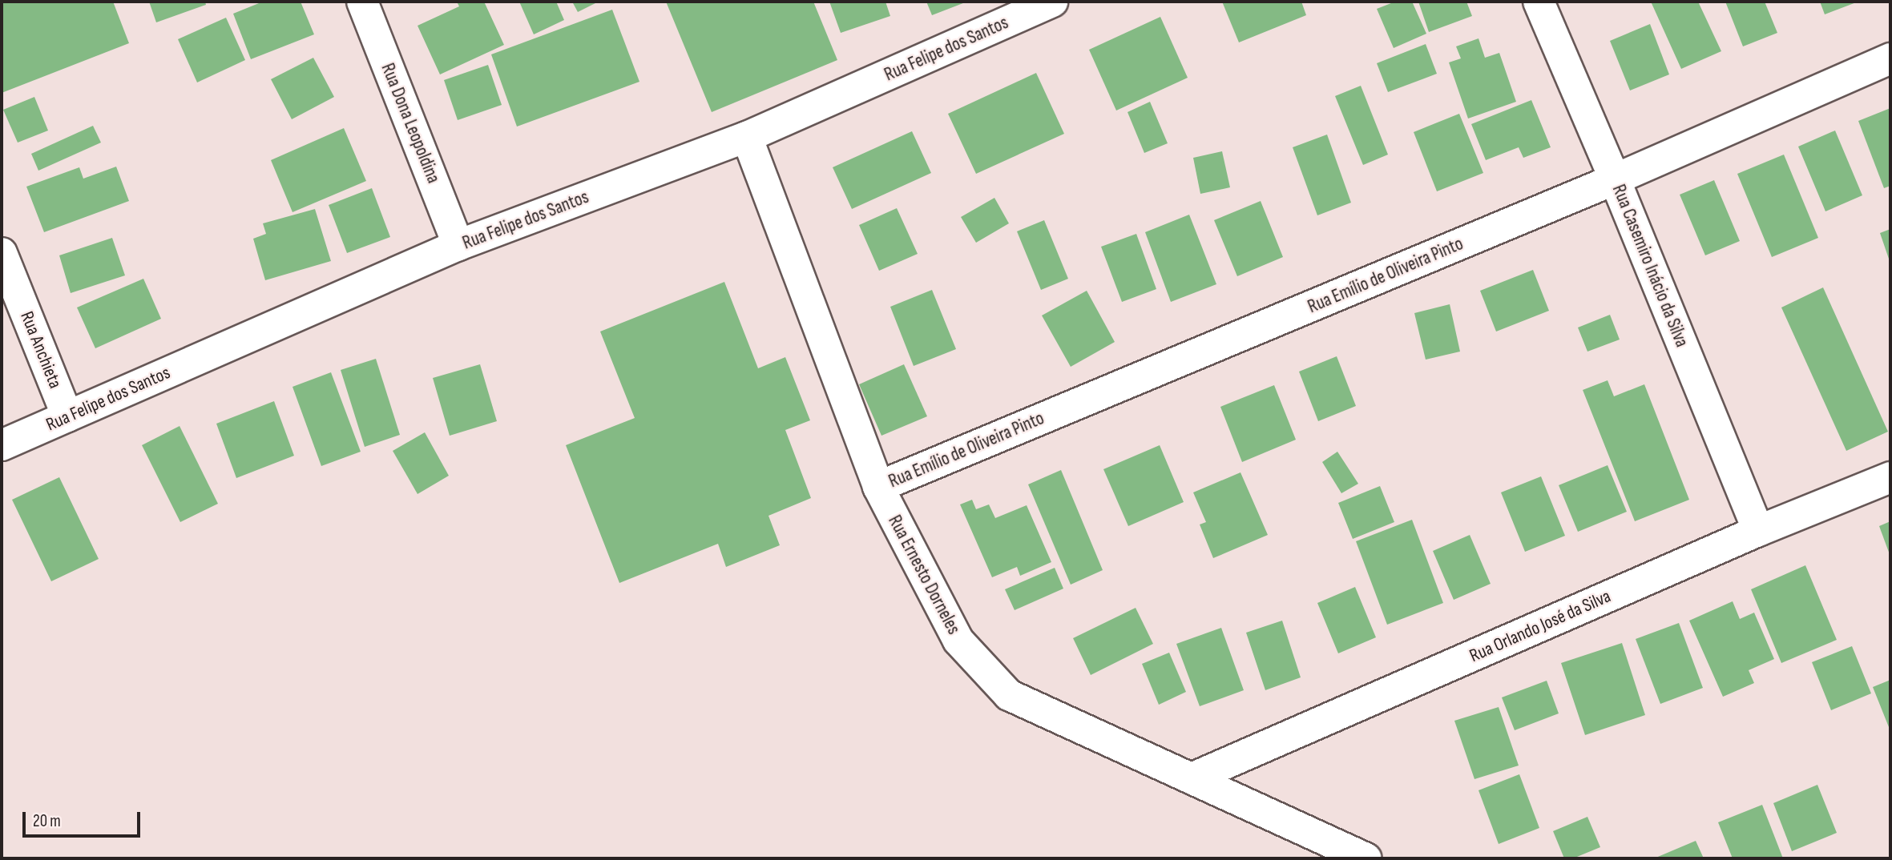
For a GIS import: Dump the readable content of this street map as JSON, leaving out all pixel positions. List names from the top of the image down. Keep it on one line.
{"streets":{"street":["Rua Felipe dos Santos","Rua Dona Leopoldina","Rua Casemiro Inácio da Silva","Rua Emílio de Oliveira Pinto","Rua Anchieta","Rua Ernesto Dorneles","Rua Orlando José da Silva"]},"crossings":[["Rua Felipe dos Santos","Rua Dona Leopoldina"],["Rua Felipe dos Santos","Rua Anchieta"],["Rua Felipe dos Santos","Rua Ernesto Dorneles"],["Rua Casemiro Inácio da Silva","Rua Emílio de Oliveira Pinto"],["Rua Casemiro Inácio da Silva","Rua Orlando José da Silva"],["Rua Emílio de Oliveira Pinto","Rua Ernesto Dorneles"],["Rua Ernesto Dorneles","Rua Orlando José da Silva"]],"scale_bar":"20 m"}
